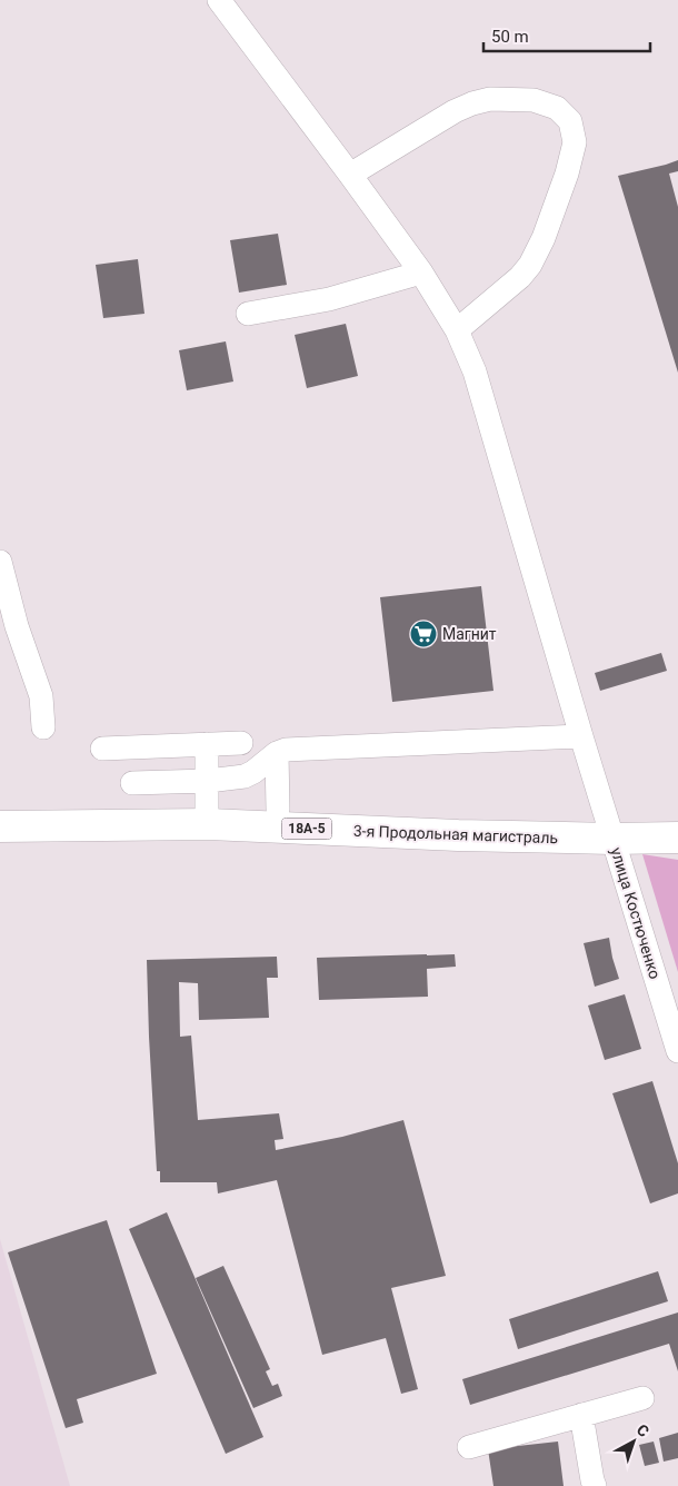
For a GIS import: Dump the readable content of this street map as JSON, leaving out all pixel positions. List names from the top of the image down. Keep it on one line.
{"streets":{"highway":["18А-5","3-я Продольная магистраль","улица Костюченко"]},"crossings":[["18А-5","3-я Продольная магистраль"],["18А-5","улица Костюченко"],["3-я Продольная магистраль","улица Костюченко"]],"places":{"supermarket":["Магнит"]},"scale_bar":"50 m","north":"top right"}
